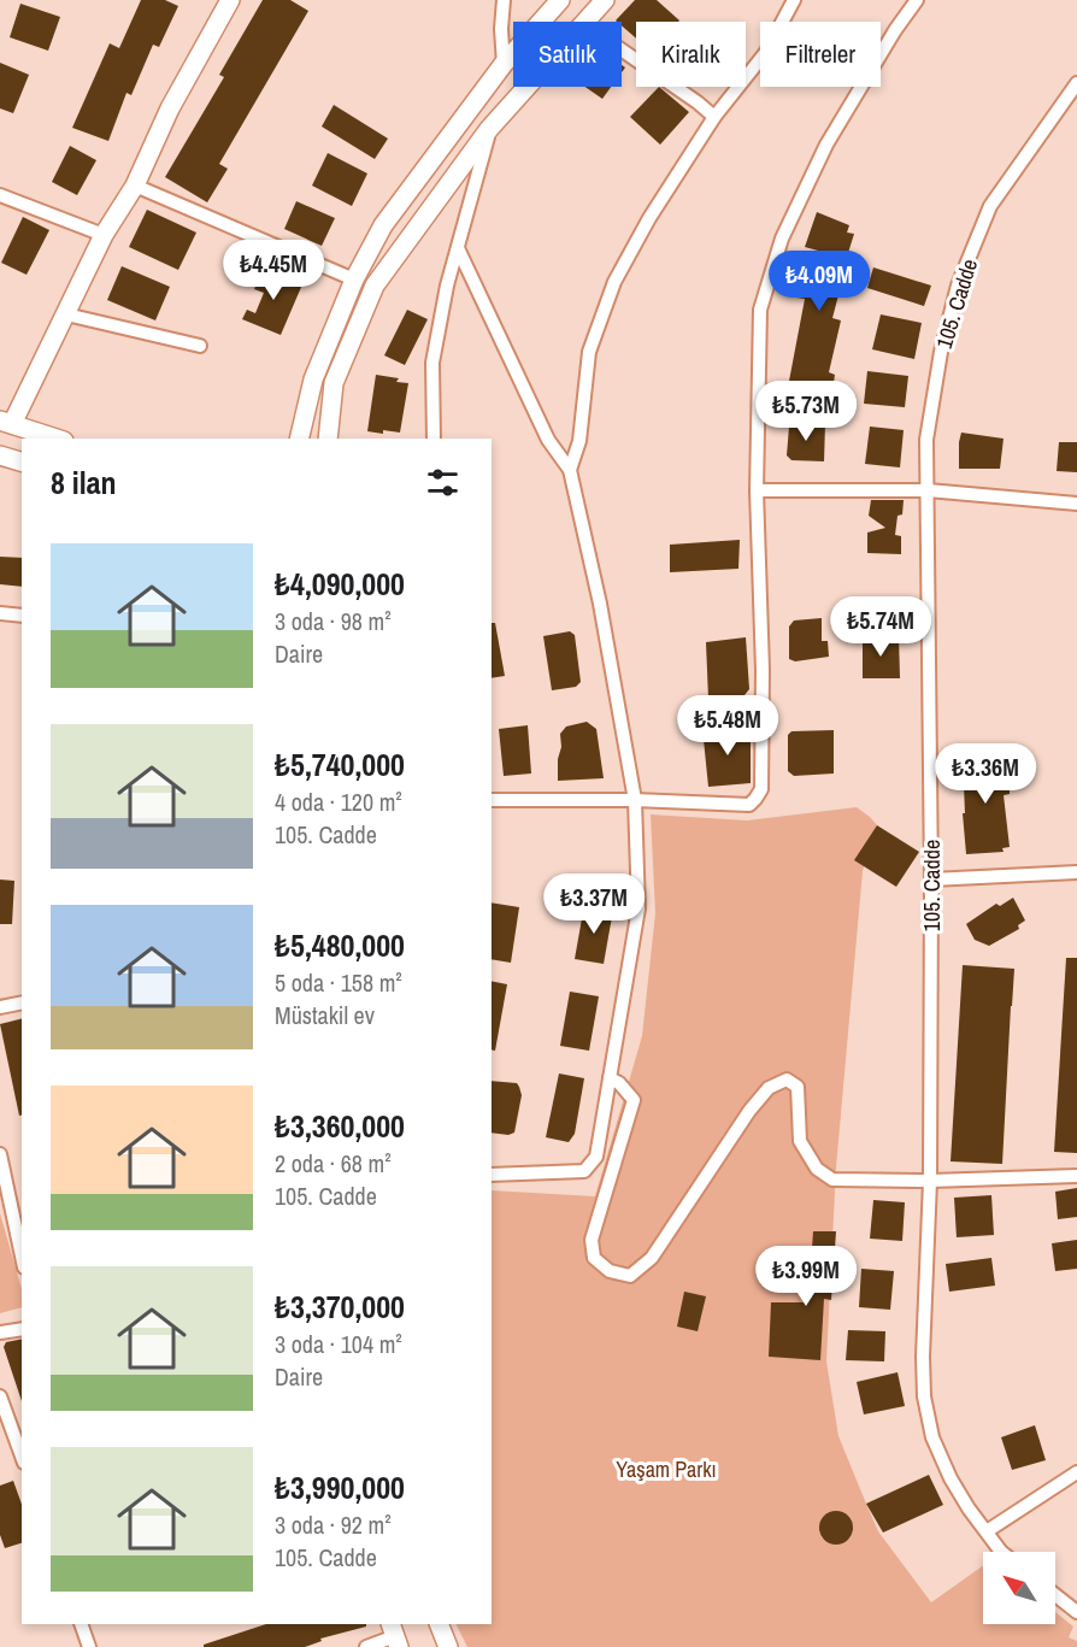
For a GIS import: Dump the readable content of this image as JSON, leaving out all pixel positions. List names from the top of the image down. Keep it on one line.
{"streets":{"street":["105. Cadde"]},"parks":["Yaşam Parkı"],"north":"top left","page":{"chip":["Satılık","Kiralık","Filtreler"],"price":["₺4.45M","₺4.09M","₺5.73M","₺5.74M","₺5.48M","₺3.36M","₺3.37M","₺3.99M"],"heading":"8 ilan","list":[{"name":"₺4,090,000","note":"3 oda · 98 m² · Daire"},{"name":"₺5,740,000","note":"4 oda · 120 m² · 105. Cadde"},{"name":"₺5,480,000","note":"5 oda · 158 m² · Müstakil ev"},{"name":"₺3,360,000","note":"2 oda · 68 m² · 105. Cadde"},{"name":"₺3,370,000","note":"3 oda · 104 m² · Daire"},{"name":"₺3,990,000","note":"3 oda · 92 m² · 105. Cadde"}]}}
